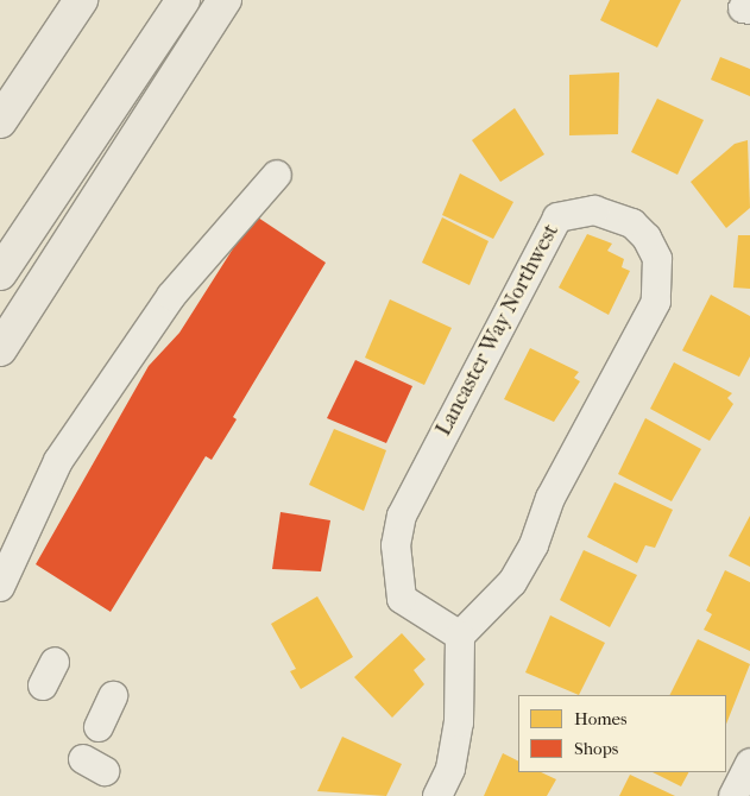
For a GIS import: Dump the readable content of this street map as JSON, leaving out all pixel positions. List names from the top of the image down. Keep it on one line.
{"streets":{"street":["Lancaster Way Northwest"]},"legend":["Homes","Shops"]}
